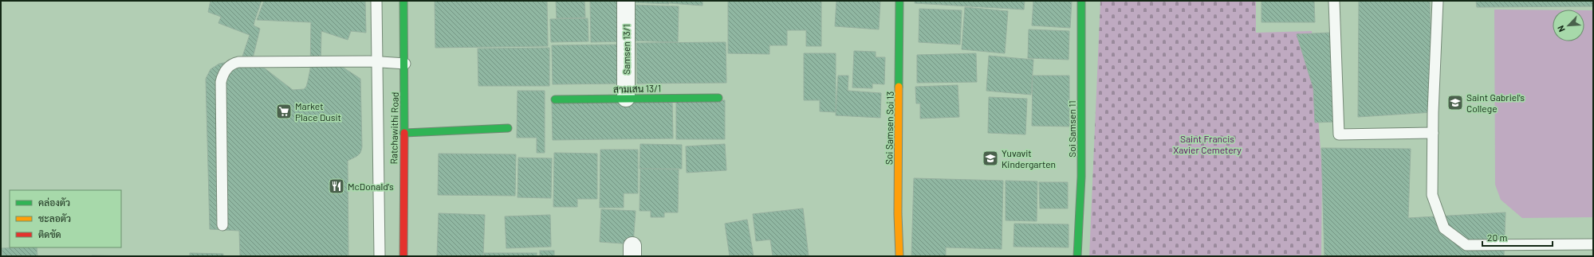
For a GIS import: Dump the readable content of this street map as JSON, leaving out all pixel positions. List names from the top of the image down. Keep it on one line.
{"streets":{"street":["Samsen 13/1","สามเสน 13/1","Ratchawithi Road","Soi Samsen Soi 13","Soi Samsen 11"]},"crossings":[["Samsen 13/1","สามเสน 13/1"]],"parks":["Saint Francis Xavier Cemetery"],"places":{"school or university":["Saint Gabriel's College","Yuvavit Kindergarten"],"supermarket":["Market Place Dusit"],"restaurant":["McDonald's"]},"legend":["คล่องตัว","ชะลอตัว","ติดขัด"],"scale_bar":"20 m","north":"bottom left"}
